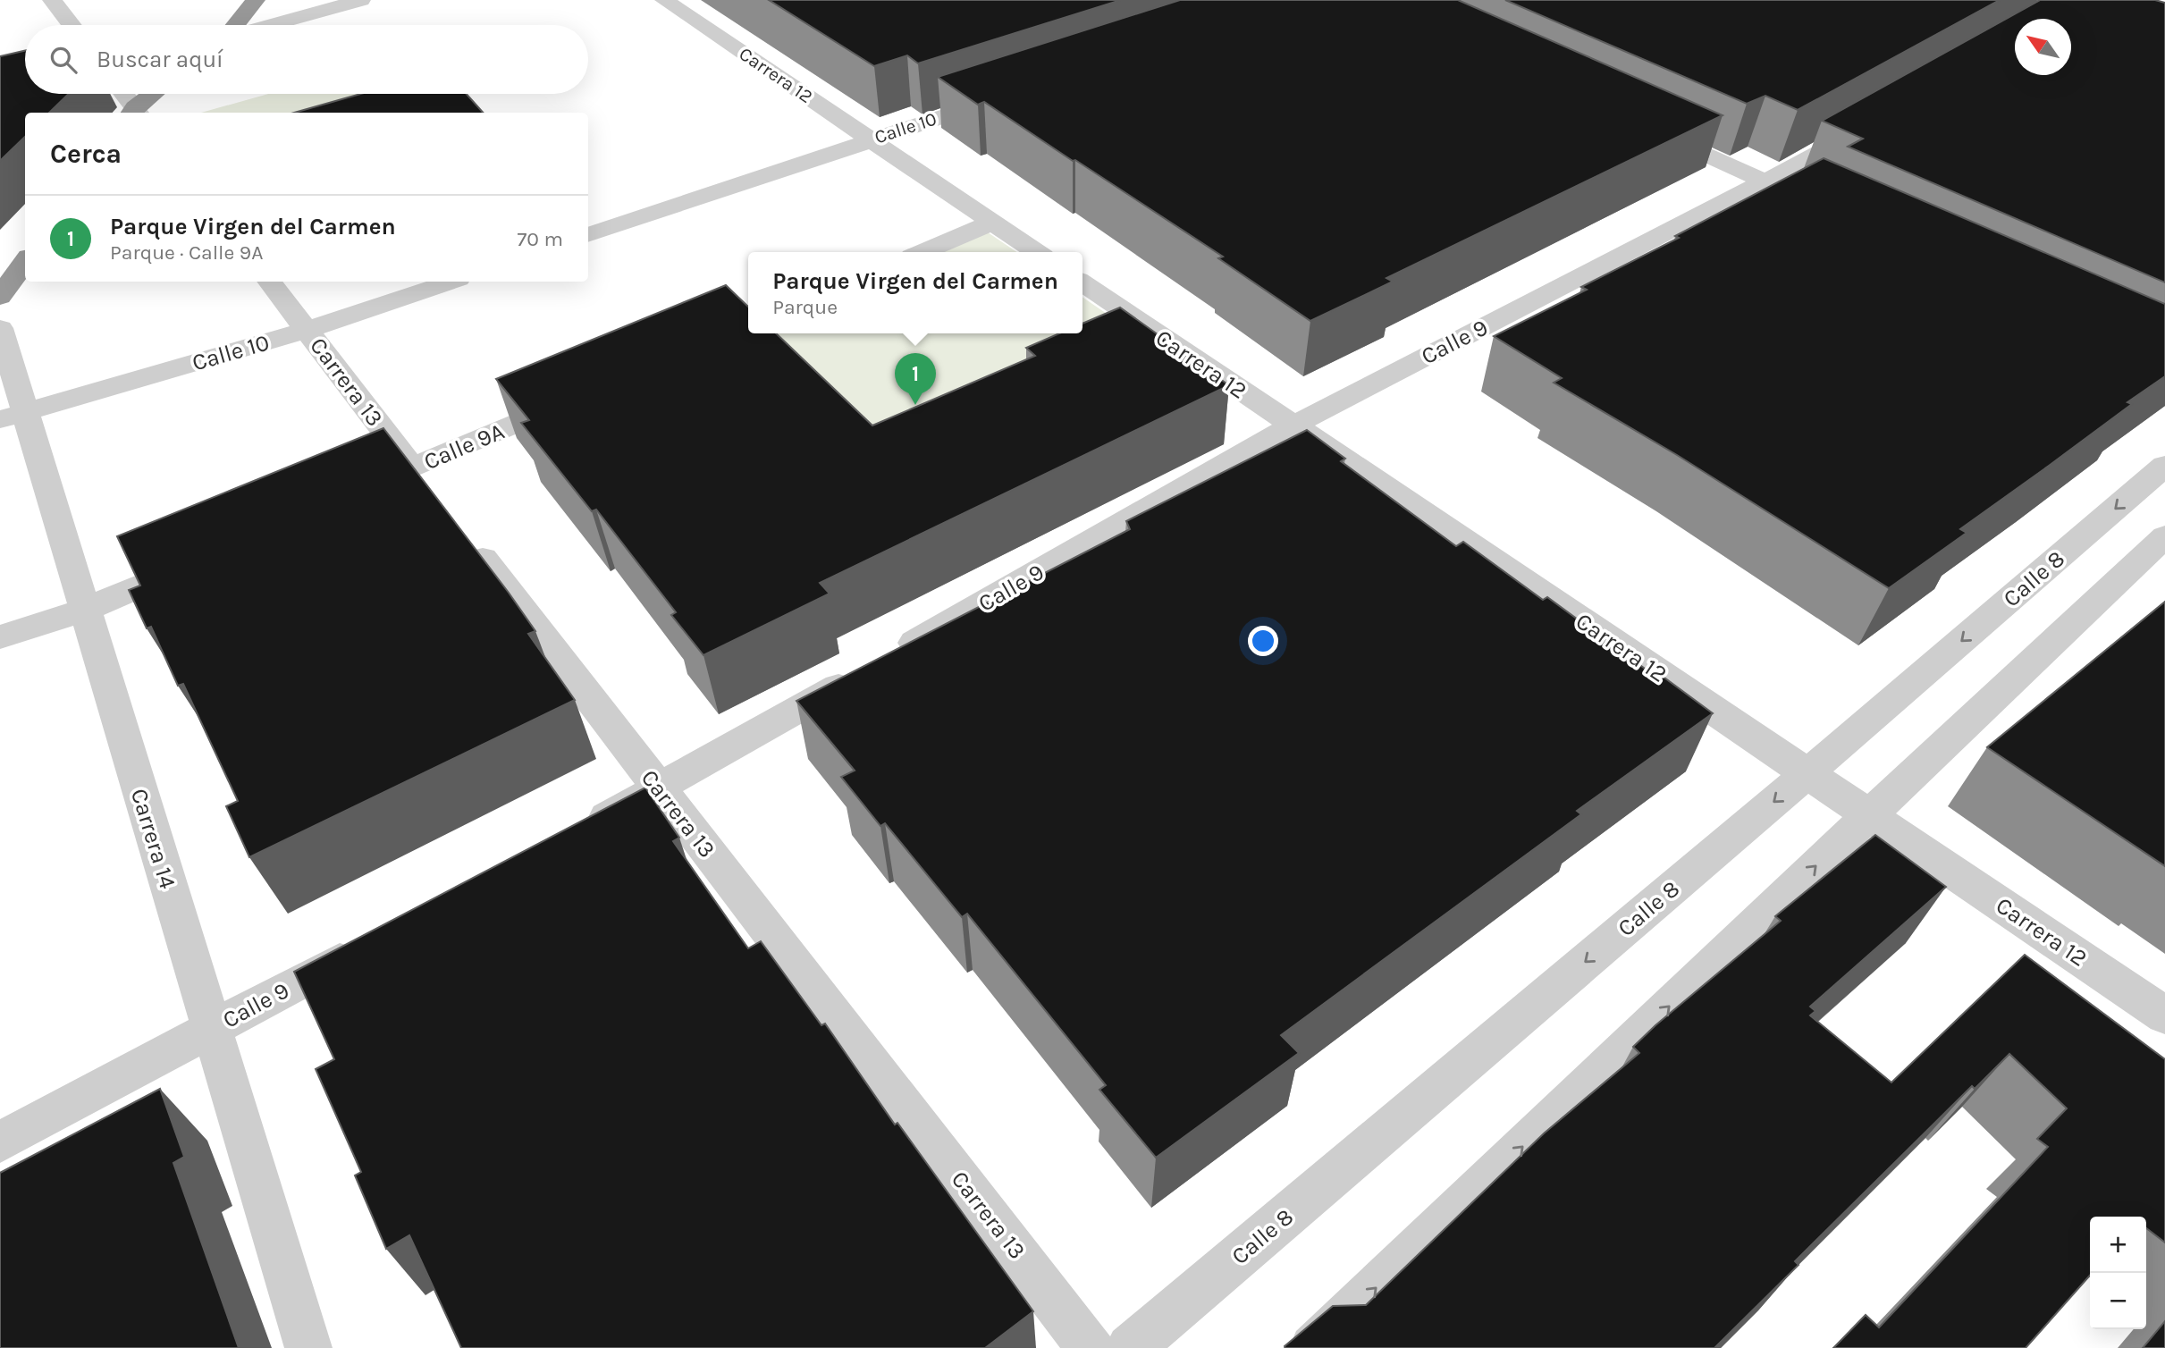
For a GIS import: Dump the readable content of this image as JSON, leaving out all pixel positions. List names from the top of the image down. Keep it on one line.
{"streets":{"street":["Carrera 12","Calle 10","Calle 9","Carrera 13","Calle 9A","Calle 8","Carrera 14"]},"crossings":[["Carrera 12","Calle 10"],["Carrera 12","Calle 9"],["Carrera 12","Calle 8"],["Calle 10","Carrera 13"],["Calle 10","Carrera 14"],["Calle 9","Carrera 13"],["Calle 9","Carrera 14"],["Carrera 13","Calle 9A"]],"north":"top left","page":{"search":"Buscar aquí","heading":"Cerca","list":[{"mark":"1","name":"Parque Virgen del Carmen","note":"Parque · Calle 9A","value":"70 m"}],"popup":["Parque Virgen del Carmen","Parque"],"pins":"1","map_buttons":["+","−"]}}
